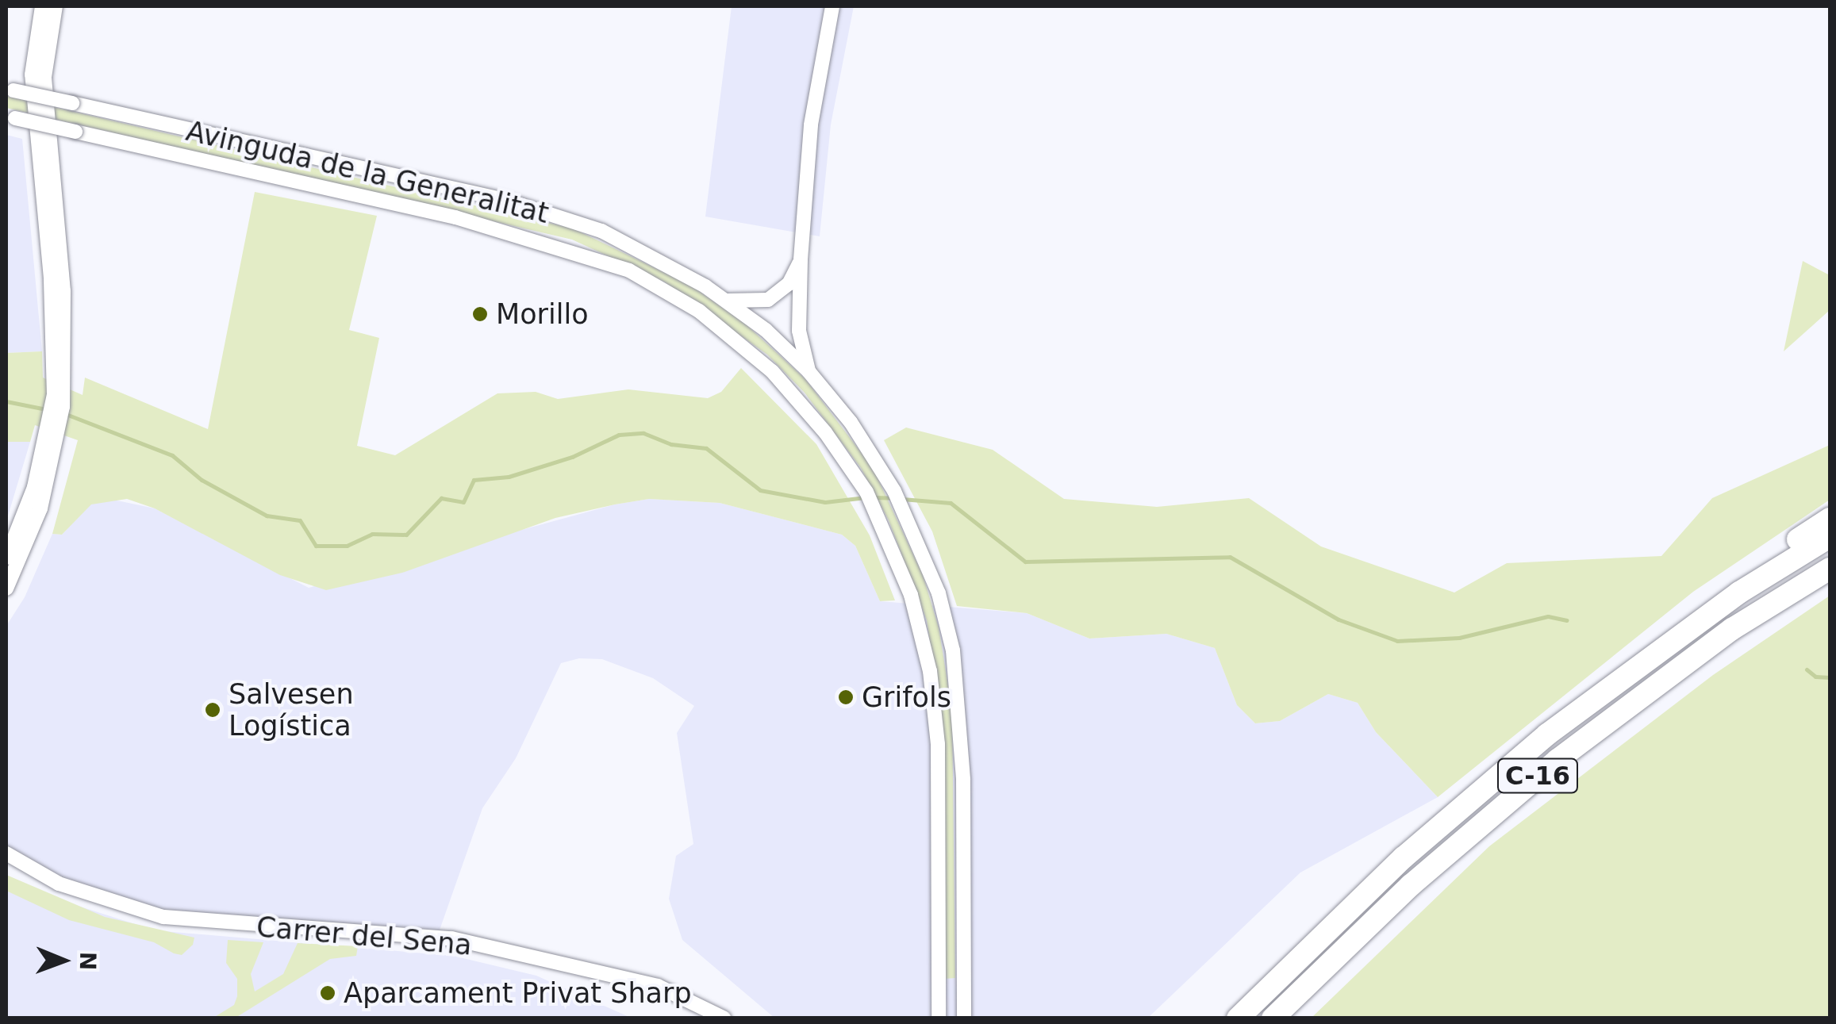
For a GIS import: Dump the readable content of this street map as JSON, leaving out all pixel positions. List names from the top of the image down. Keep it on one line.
{"streets":{"highway":["C-16"],"street":["Avinguda de la Generalitat","Carrer del Sena"]},"places":["Morillo","Grifols","Salvesen Logística","Aparcament Privat Sharp"],"north":"right"}
